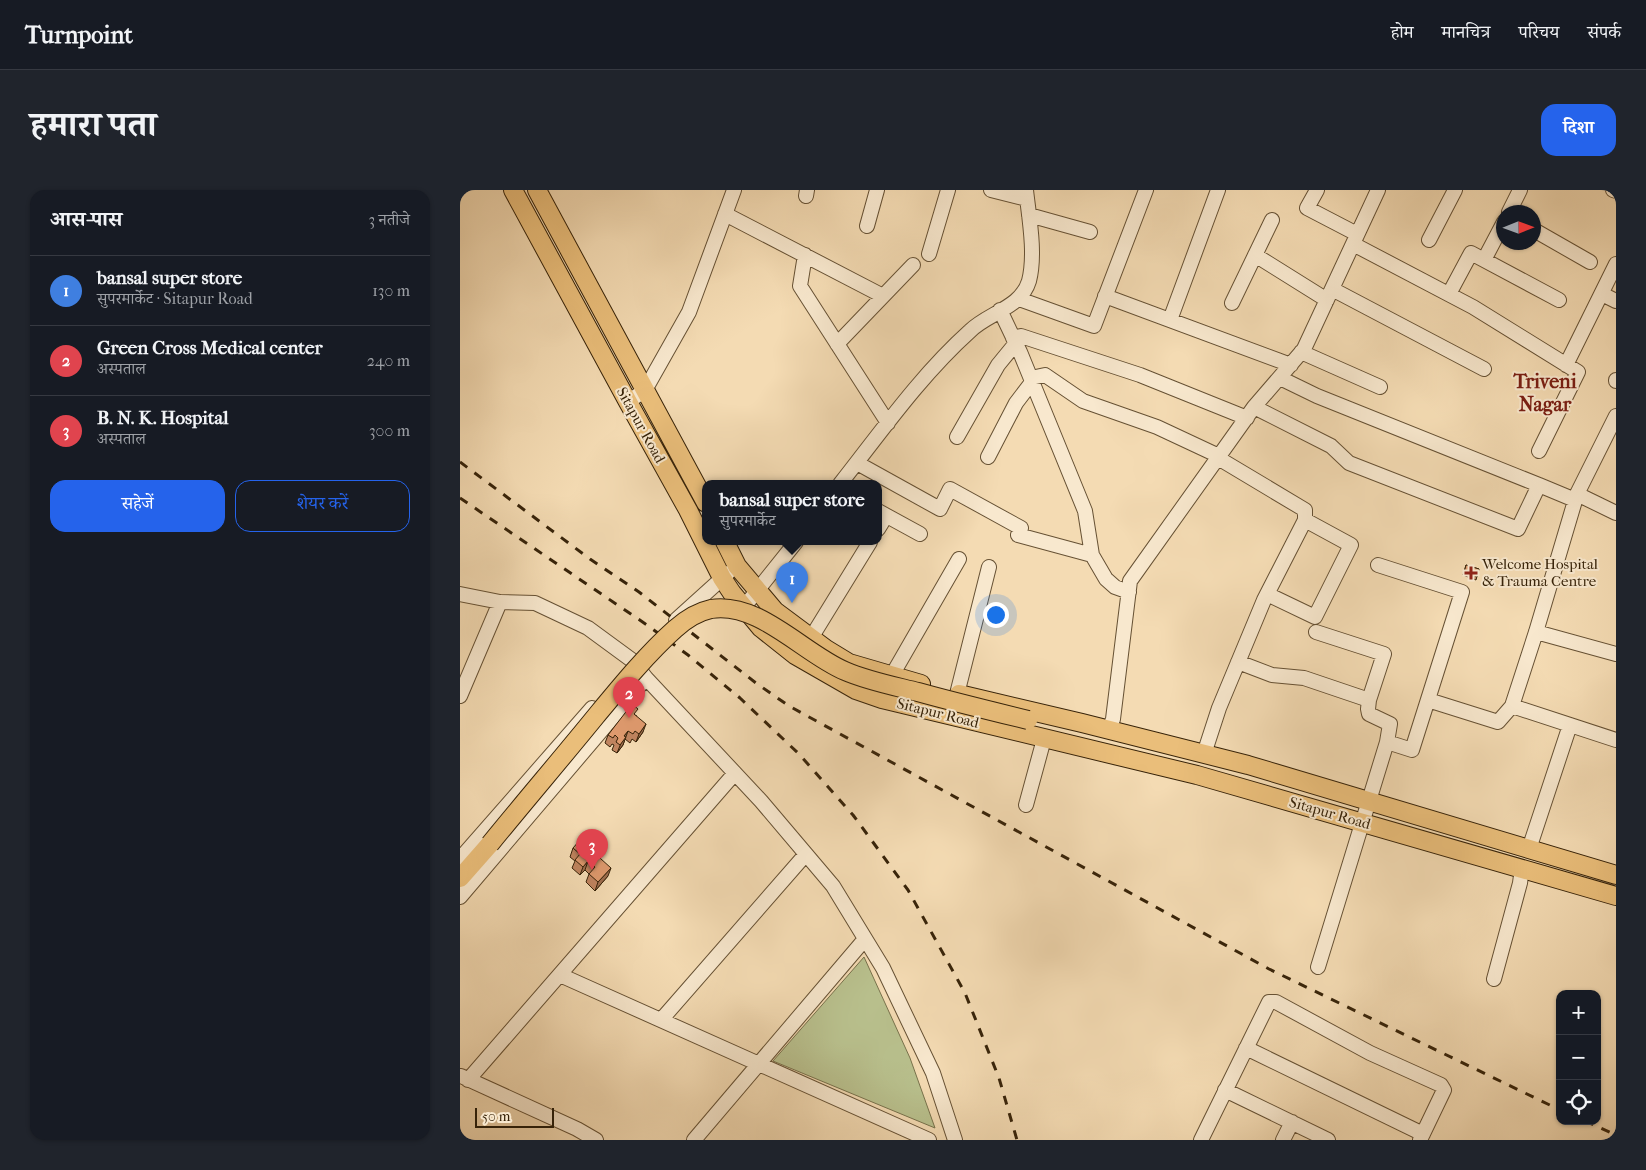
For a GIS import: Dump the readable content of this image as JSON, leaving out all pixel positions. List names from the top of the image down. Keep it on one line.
{"streets":{"main road":["Sitapur Road"]},"districts":["Triveni Nagar"],"places":{"health":["Welcome Hospital & Trauma Centre"]},"scale_bar":"50 m","north":"right","page":{"header":"Turnpoint","nav":["होम","मानचित्र","परिचय","संपर्क"],"title":"हमारा पता","buttons":["दिशा",["सहेजें","शेयर करें"]],"heading":["आस-पास","3 नतीजे"],"list":[{"mark":"1","name":"bansal super store","note":"सुपरमार्केट · Sitapur Road","value":"130 m"},{"mark":"2","name":"Green Cross Medical center","note":"अस्पताल","value":"240 m"},{"mark":"3","name":"B. N. K. Hospital","note":"अस्पताल","value":"300 m"}],"popup":["bansal super store","सुपरमार्केट"],"pins":["1","2","3"],"map_buttons":["+","−"],"scale":"50 m"}}
